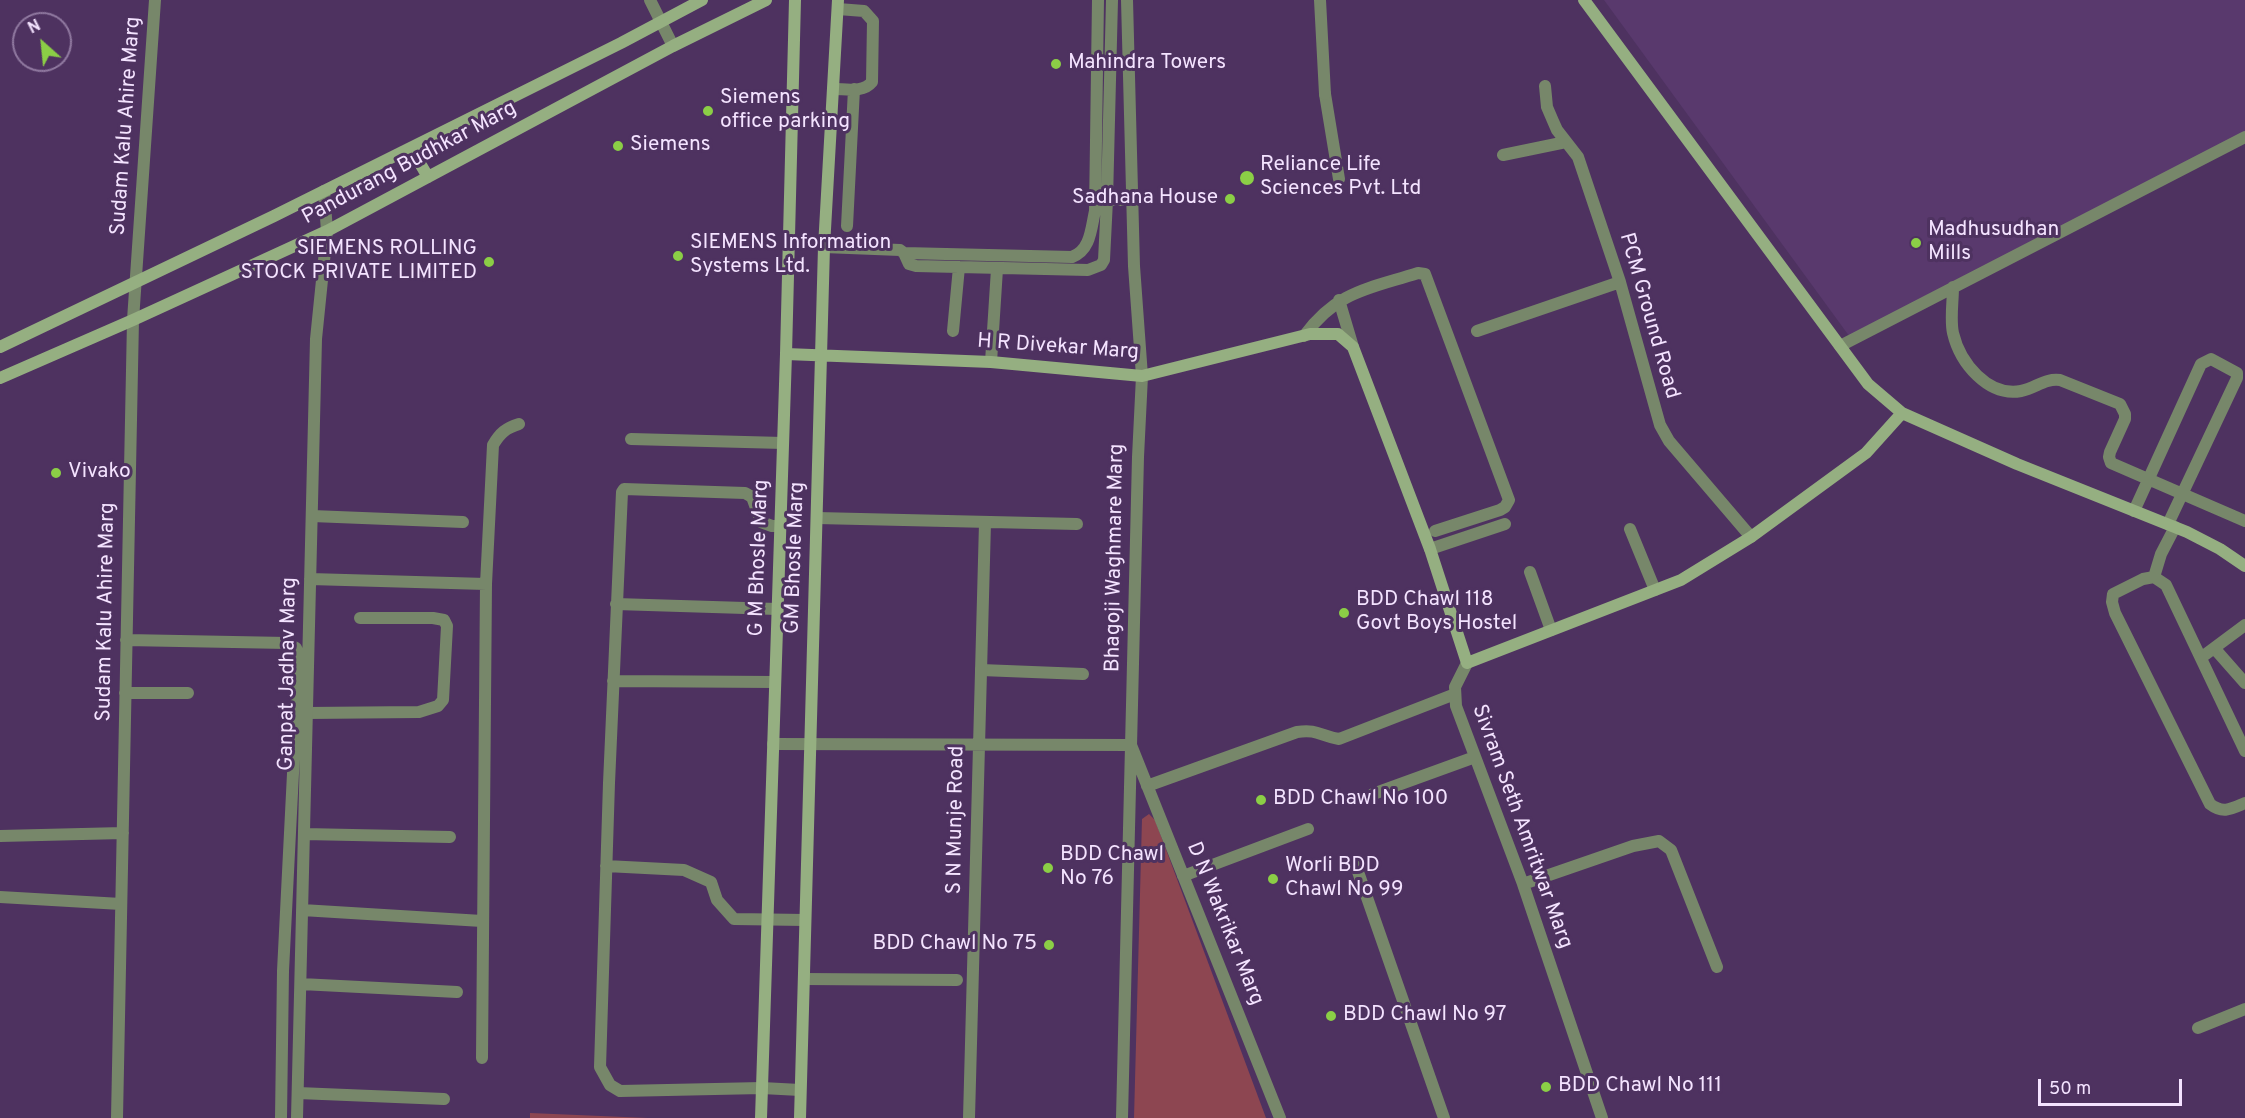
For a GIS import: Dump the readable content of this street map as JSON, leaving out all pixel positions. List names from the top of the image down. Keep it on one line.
{"streets":{"main road":["Pandurang Budhkar Marg","H R Divekar Marg","G M Bhosle Marg","GM Bhosle Marg"],"street":["Sudam Kalu Ahire Marg","PCM Ground Road","Bhagoji Waghmare Marg","Ganpat Jadhav Marg","S N Munje Road","Sivram Seth Amritwar Marg","D N Wakrikar Marg"]},"crossings":[["Sudam Kalu Ahire Marg","Pandurang Budhkar Marg"],["Pandurang Budhkar Marg","Ganpat Jadhav Marg"],["H R Divekar Marg","G M Bhosle Marg"],["H R Divekar Marg","GM Bhosle Marg"],["H R Divekar Marg","Bhagoji Waghmare Marg"],["Bhagoji Waghmare Marg","D N Wakrikar Marg"]],"places":["Mahindra Towers","Siemens office parking","Siemens","Reliance Life Sciences Pvt. Ltd","Sadhana House","Madhusudhan Mills","SIEMENS Information Systems Ltd.","SIEMENS ROLLING STOCK PRIVATE LIMITED","Vivako","BDD Chawl 118 Govt Boys Hostel","BDD Chawl No 100","BDD Chawl No 76","Worli BDD Chawl No 99","BDD Chawl No 75","BDD Chawl No 97","BDD Chawl No 111"],"scale_bar":"50 m","north":"top left"}
